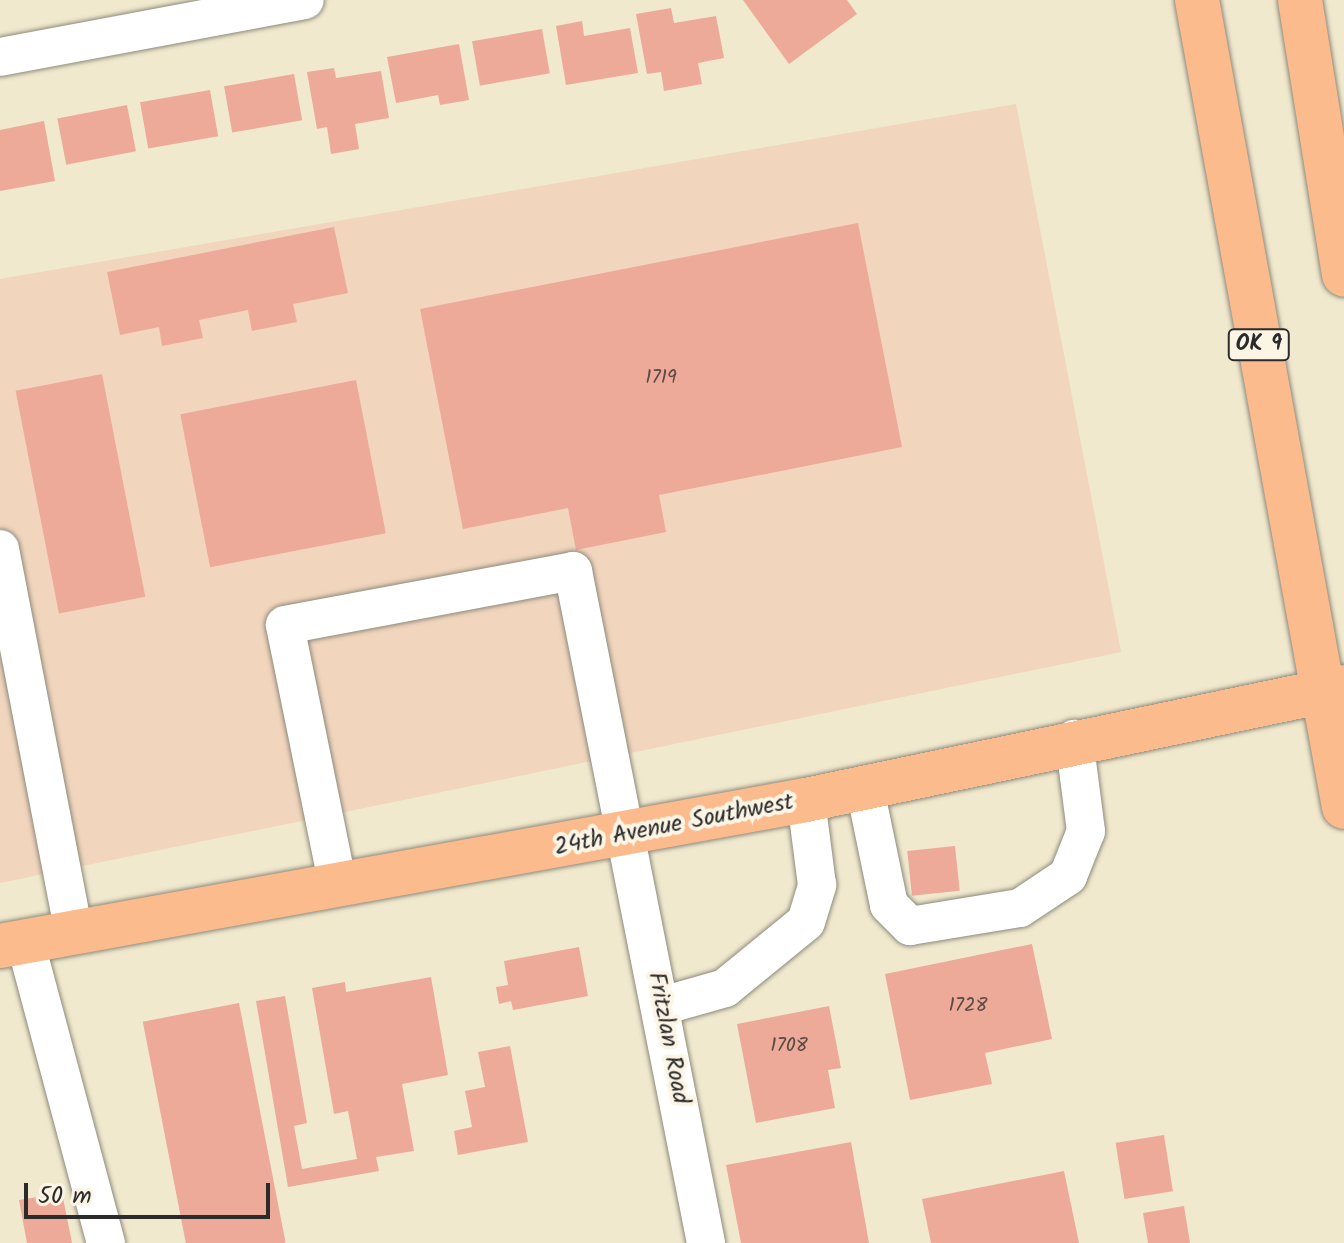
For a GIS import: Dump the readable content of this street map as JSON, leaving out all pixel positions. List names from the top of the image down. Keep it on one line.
{"streets":{"main road":["OK 9","24th Avenue Southwest"],"street":["Fritzlan Road"]},"crossings":[["OK 9","24th Avenue Southwest"],["24th Avenue Southwest","Fritzlan Road"]],"house_numbers":["1719","1728","1708"],"scale_bar":"50 m"}
